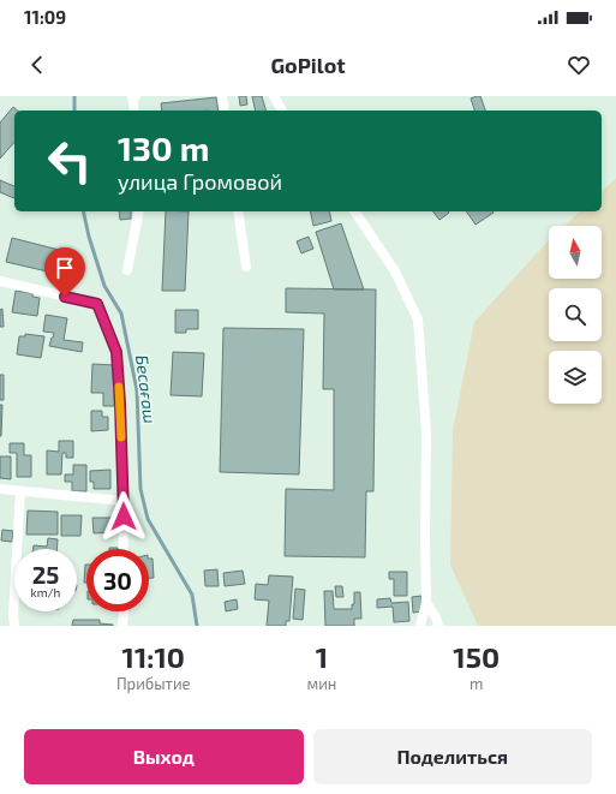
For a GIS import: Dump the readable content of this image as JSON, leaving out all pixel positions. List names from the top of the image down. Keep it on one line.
{"water":["Бесағаш"],"north":"top","page":{"status":"11:09","header":"GoPilot","turn":["130 m","улица Громовой"],"speed":"25 km/h","limit":"30","eta":["11:10","Прибытие","1","мин","150","m"],"buttons":["Выход","Поделиться"]}}
